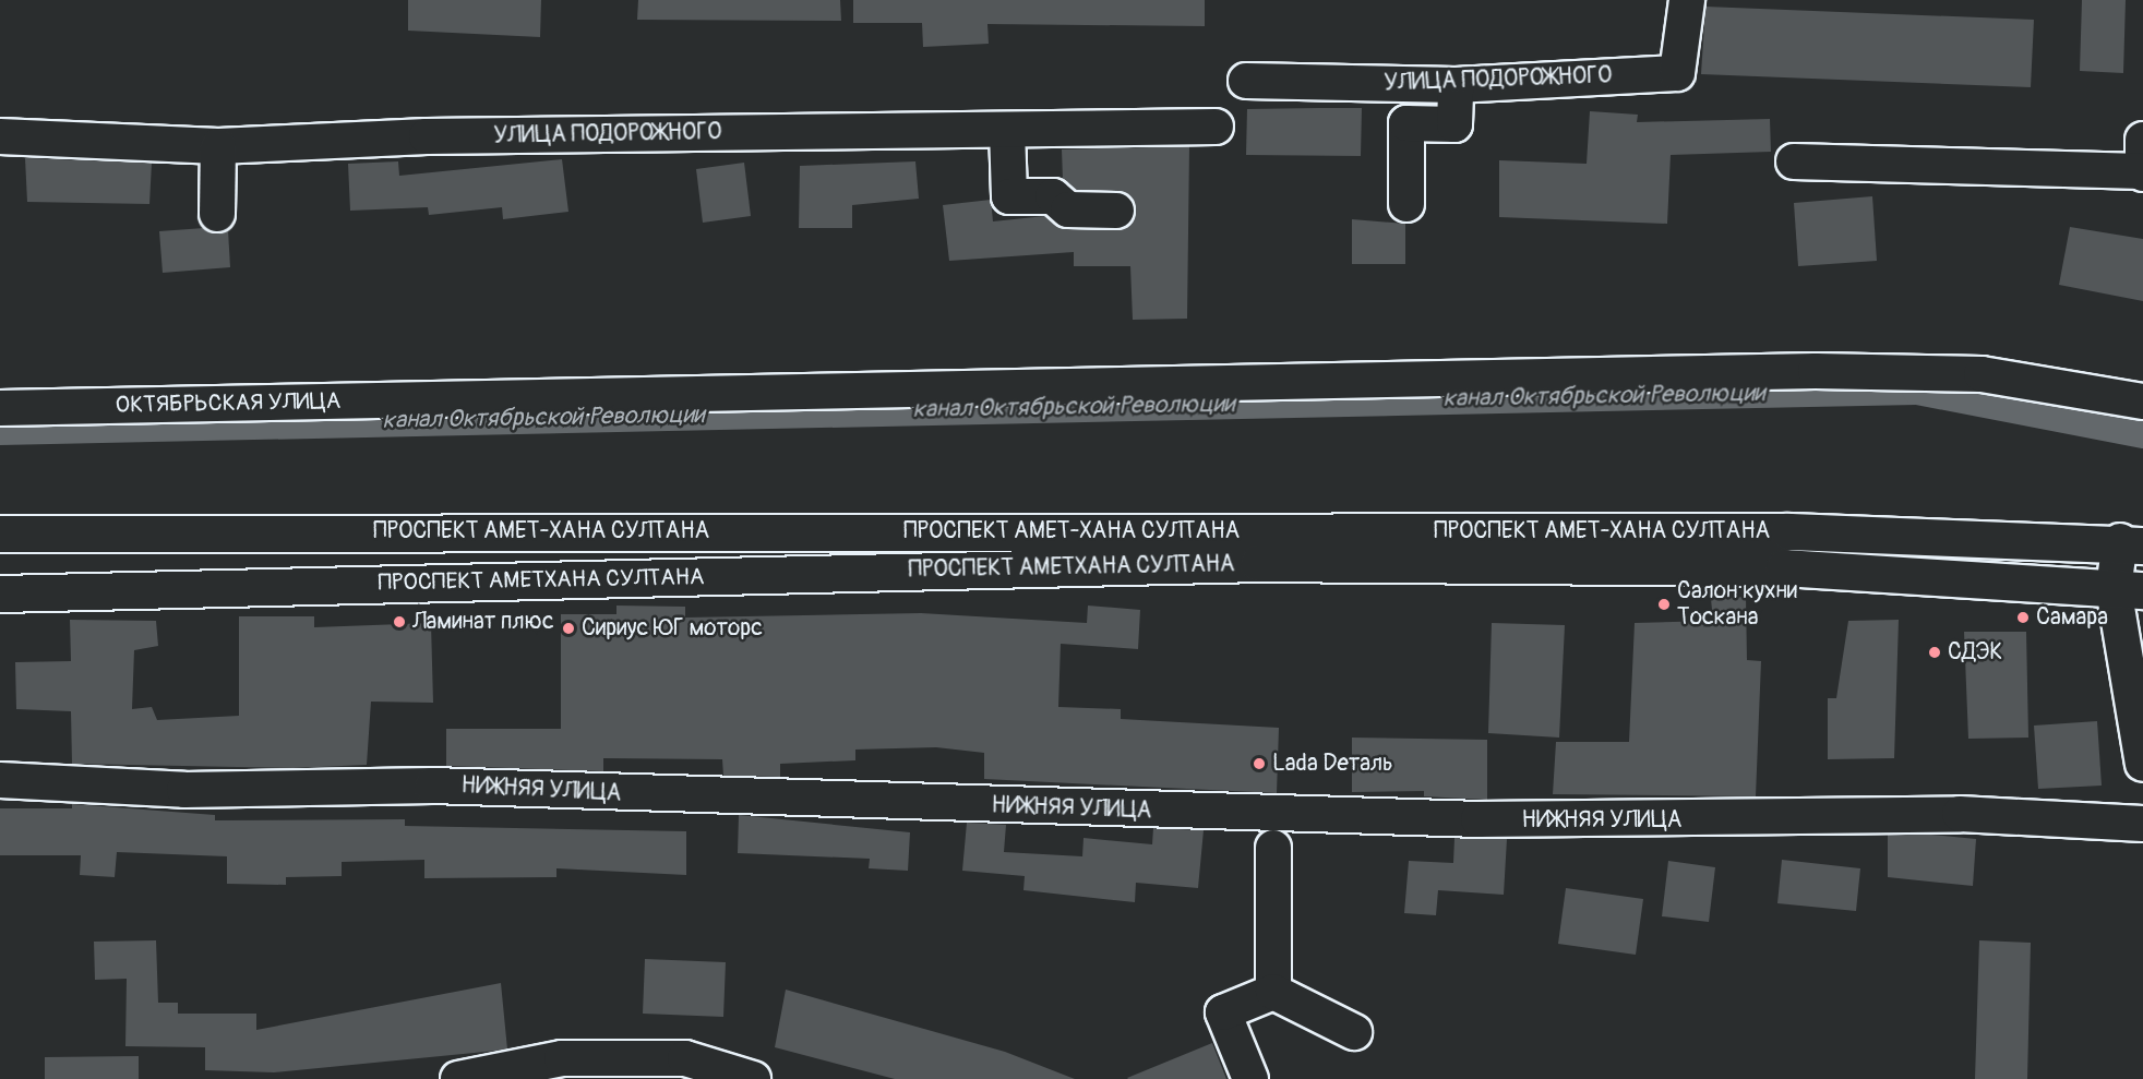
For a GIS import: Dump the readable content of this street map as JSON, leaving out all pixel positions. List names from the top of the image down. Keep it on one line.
{"streets":{"main road":["ПРОСПЕКТ АМЕТ-ХАНА СУЛТАНА","ПРОСПЕКТ АМЕТХАНА СУЛТАНА"],"street":["УЛИЦА ПОДОРОЖНОГО","ОКТЯБРЬСКАЯ УЛИЦА","НИЖНЯЯ УЛИЦА"]},"water":["канал Октябрьской Революции"],"places":["Салон кухни Тоскана","Самара","Ламинат плюс","Сириус ЮГ моторс","СДЭК","Lada Dеталь"]}
